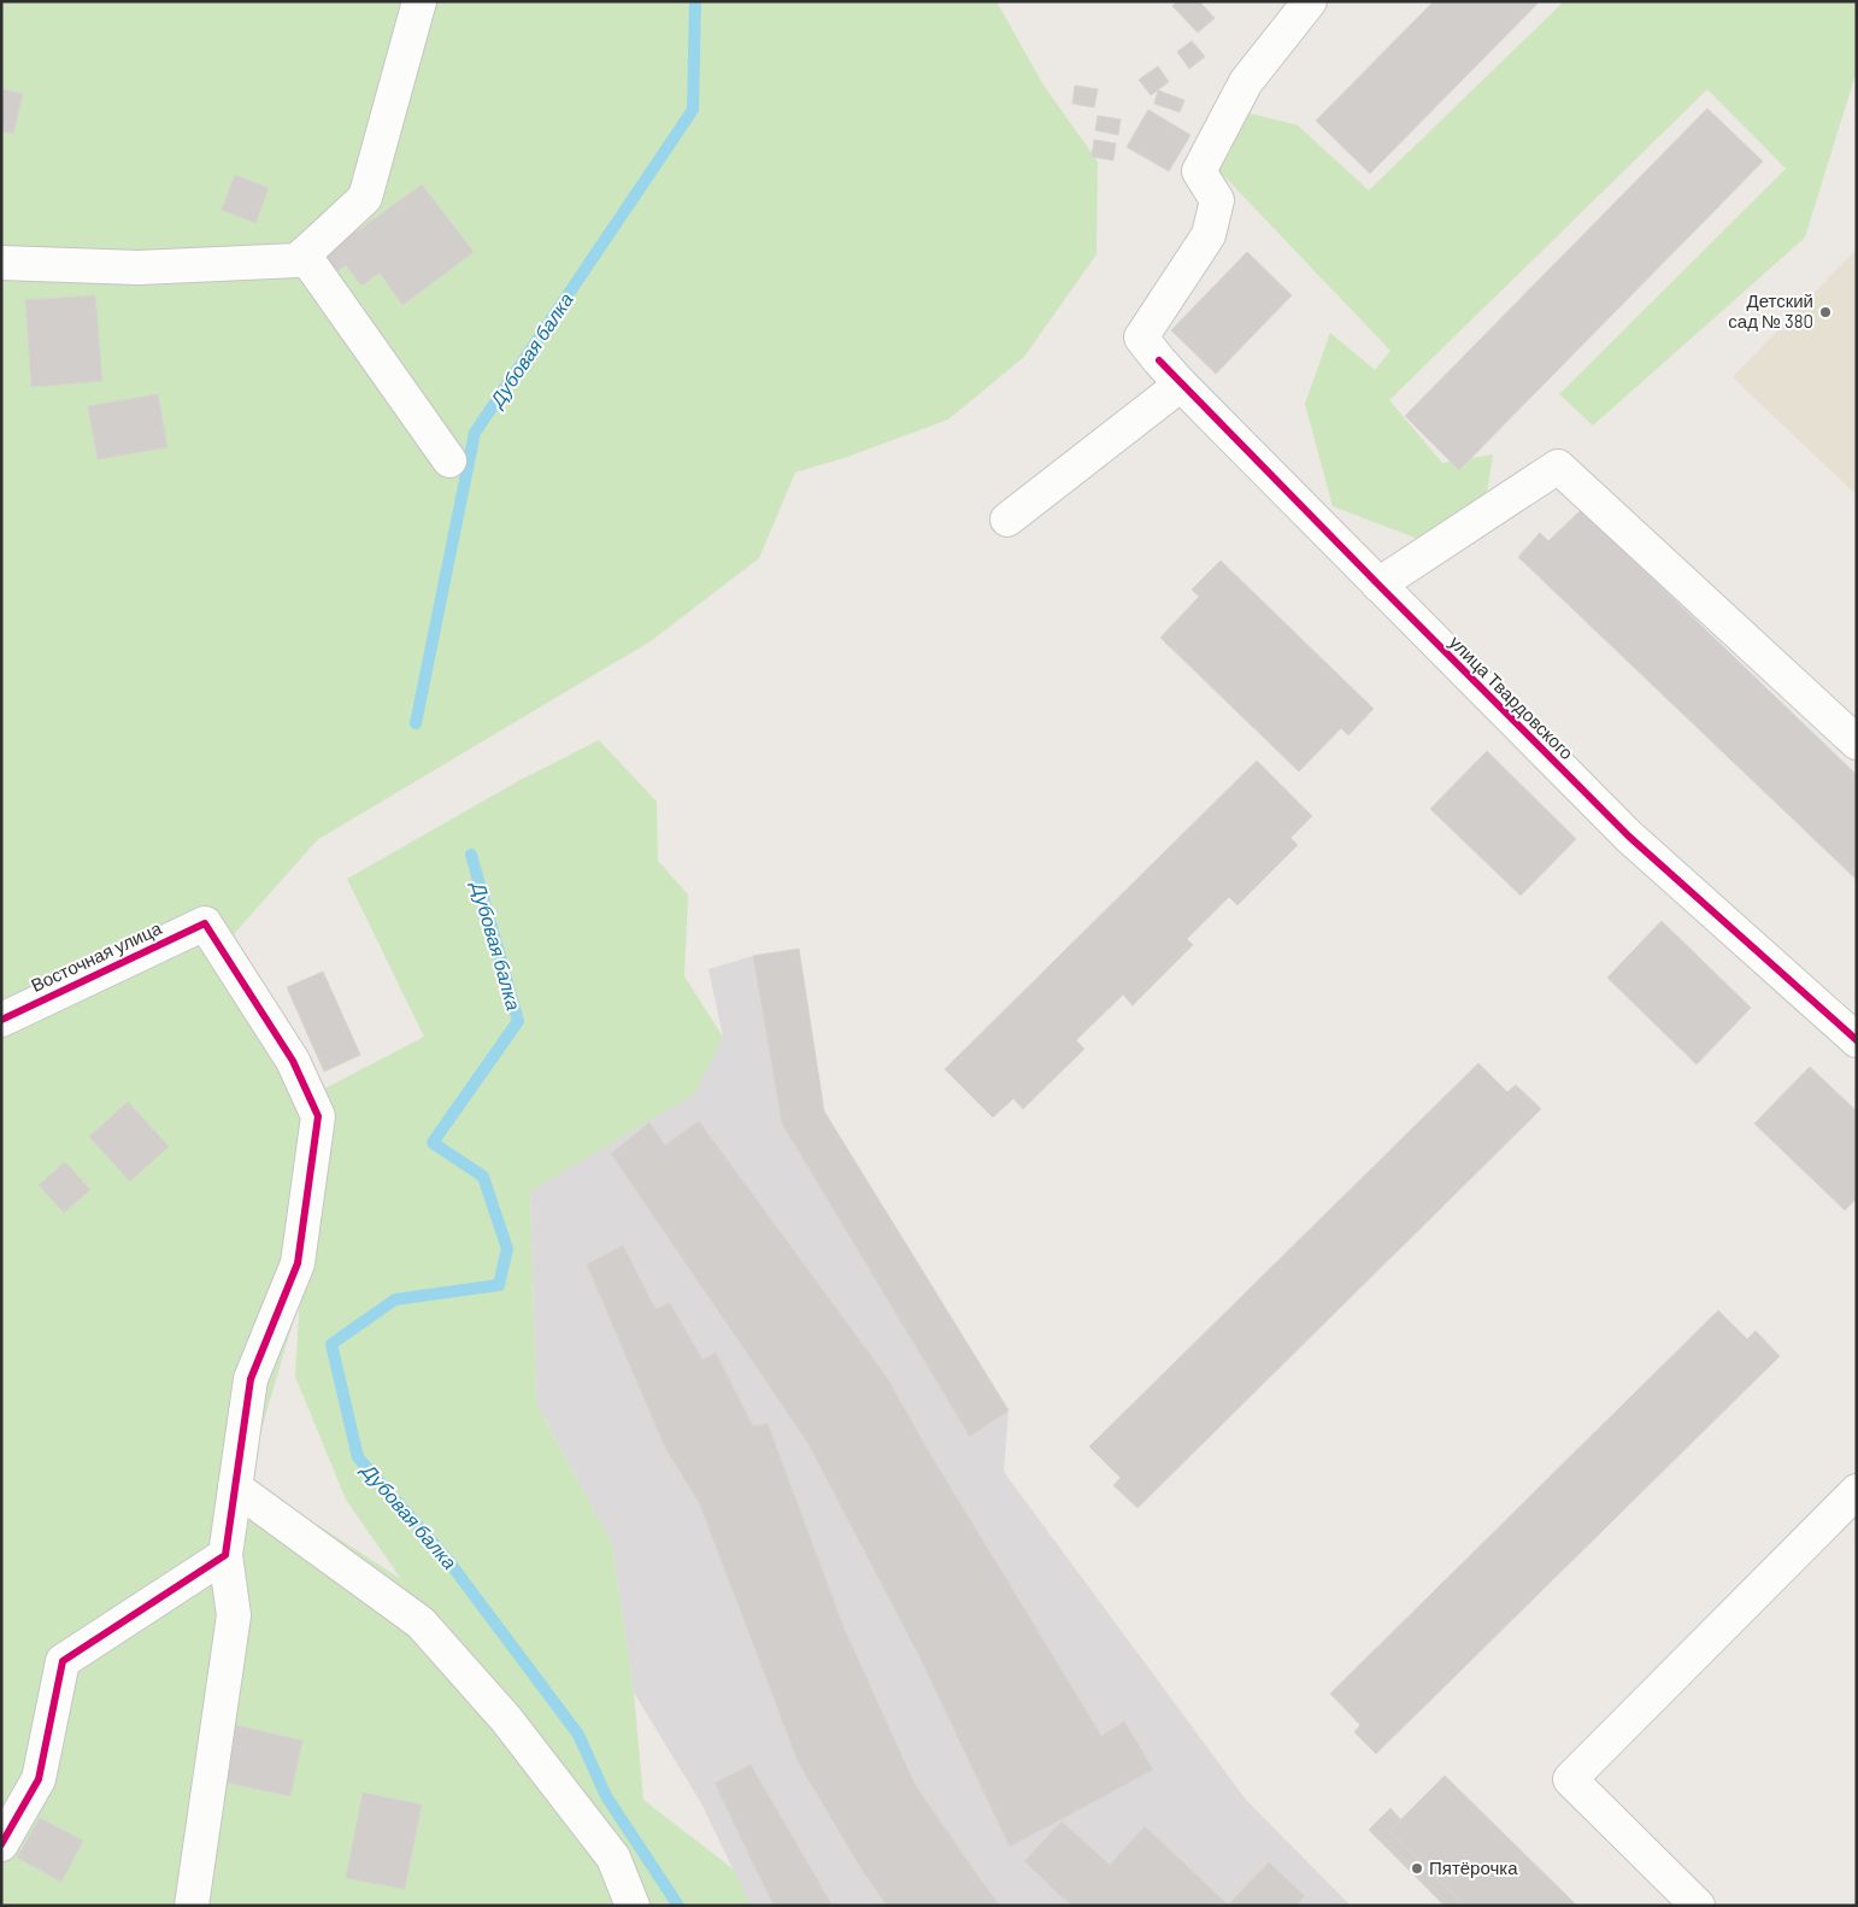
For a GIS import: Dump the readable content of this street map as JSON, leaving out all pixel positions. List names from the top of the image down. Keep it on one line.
{"streets":{"street":["улица Твардовского","Восточная улица"]},"water":["Дубовая балка"],"places":["Детский сад № 380","Пятёрочка"]}
